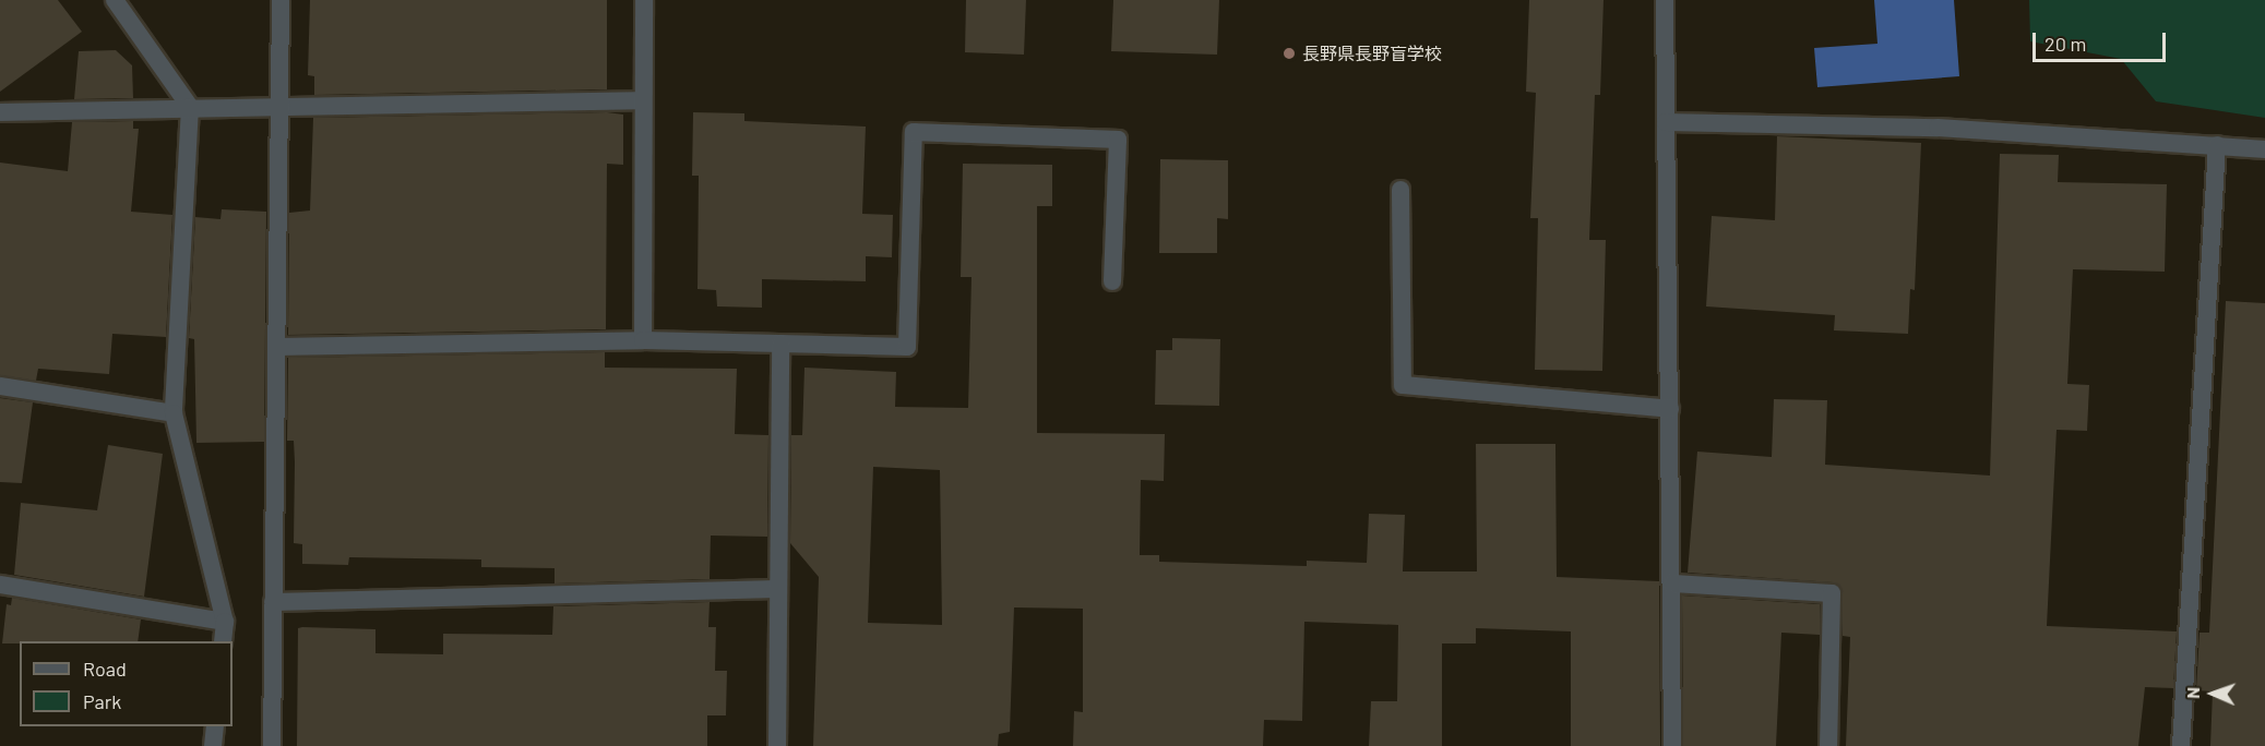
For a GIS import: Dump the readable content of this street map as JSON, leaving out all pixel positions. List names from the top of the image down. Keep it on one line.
{"places":["長野県長野盲学校"],"legend":["Road","Park"],"scale_bar":"20 m","north":"left"}
